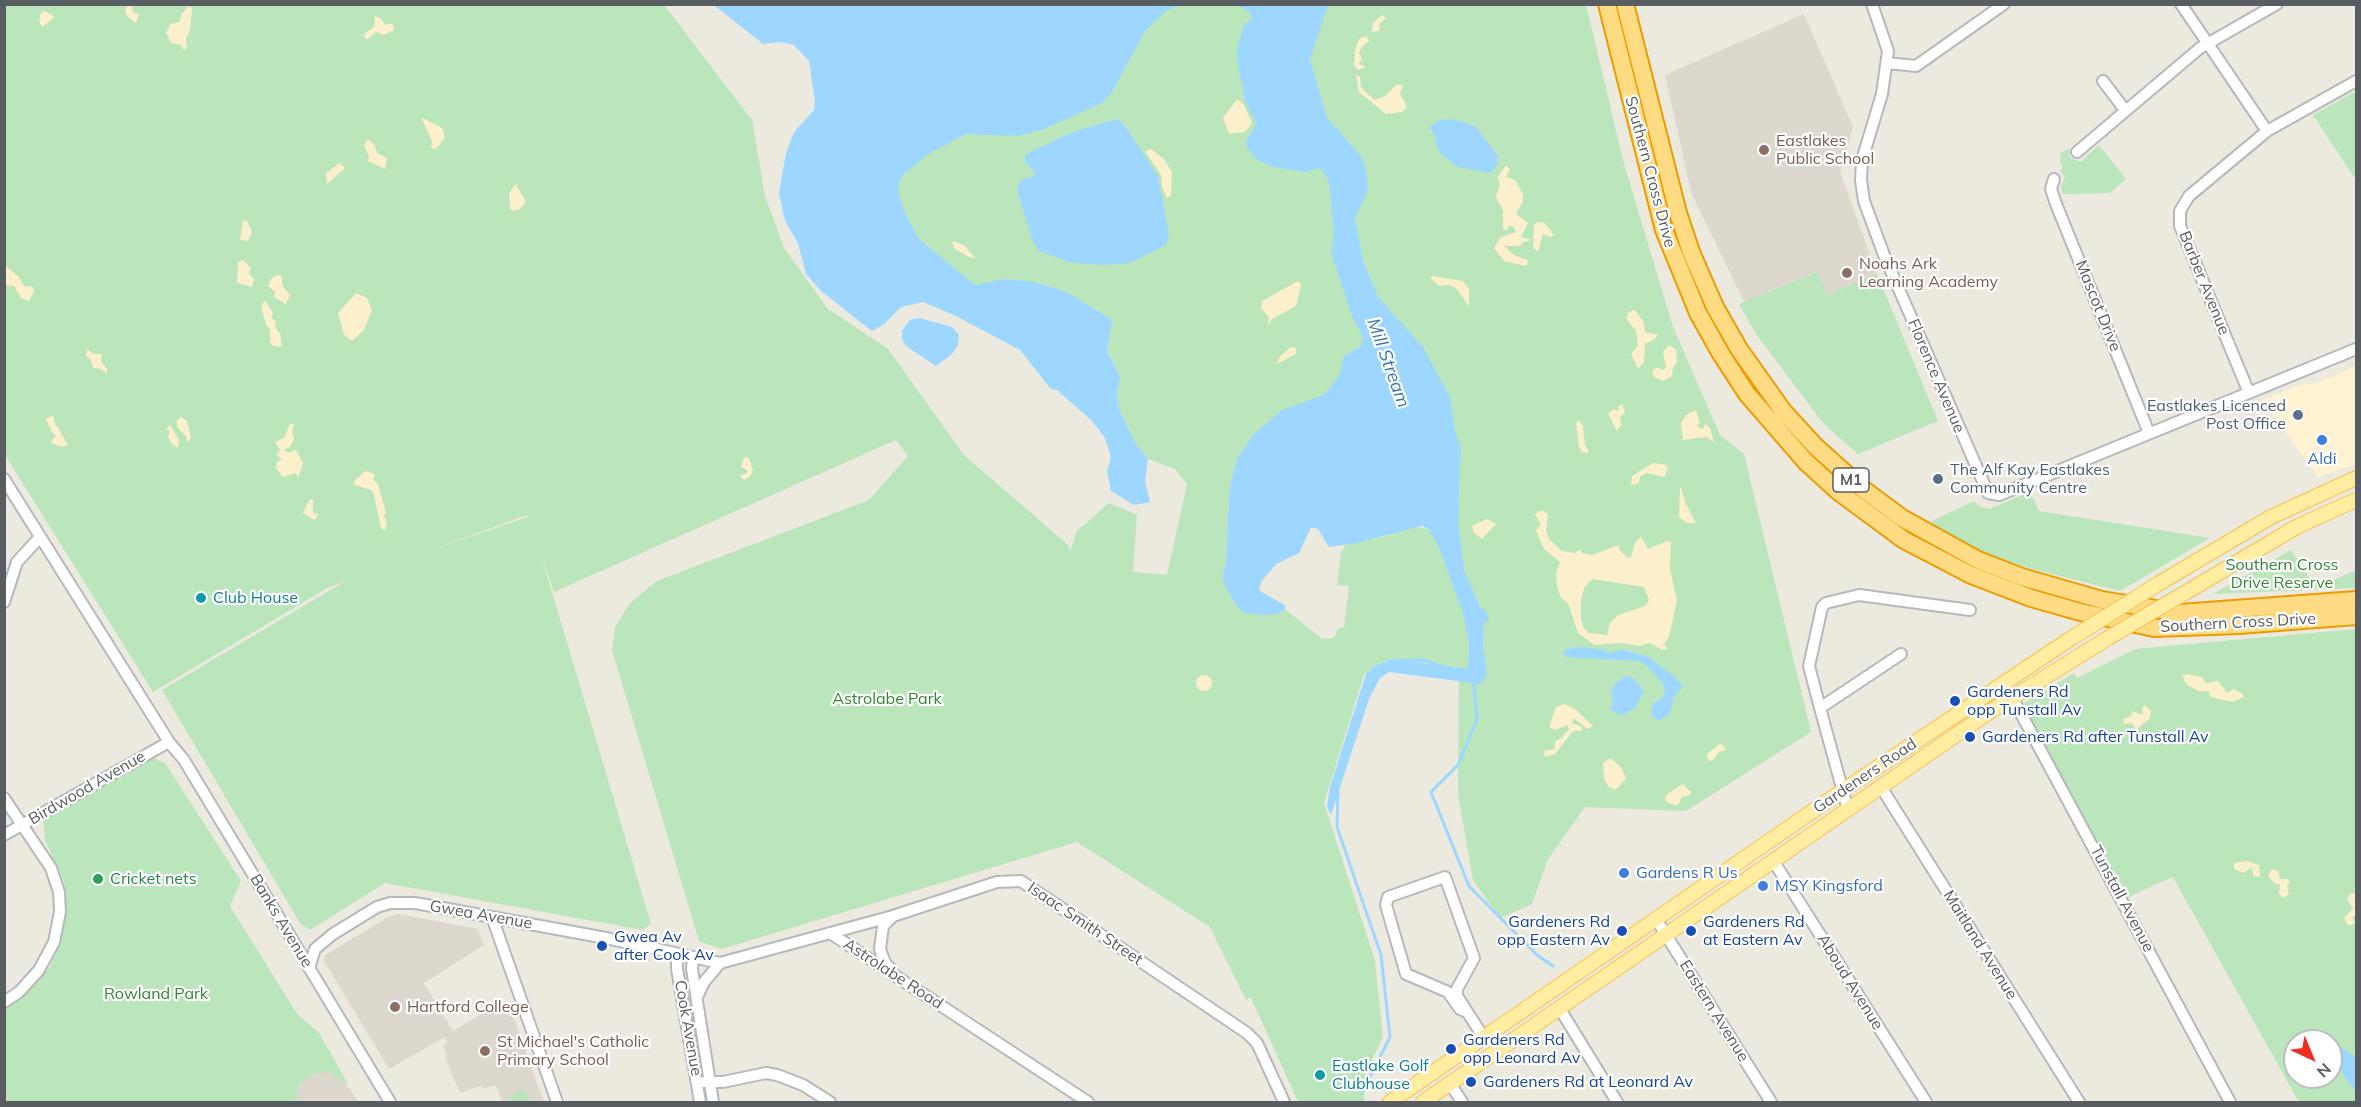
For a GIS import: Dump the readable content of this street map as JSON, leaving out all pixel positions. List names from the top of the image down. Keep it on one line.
{"streets":{"highway":["Southern Cross Drive","M1"],"main road":["Gardeners Road"],"street":["Barber Avenue","Mascot Drive","Florence Avenue","Birdwood Avenue","Tunstall Avenue","Gwea Avenue","Banks Avenue","Isaac Smith Street","Maitland Avenue","Astrolabe Road","Aboud Avenue","Eastern Avenue","Cook Avenue"]},"crossings":[["Mascot Drive","Florence Avenue"],["Gardeners Road","Tunstall Avenue"],["Gardeners Road","Maitland Avenue"],["Gardeners Road","Aboud Avenue"],["Gardeners Road","Eastern Avenue"],["Birdwood Avenue","Banks Avenue"],["Gwea Avenue","Banks Avenue"],["Gwea Avenue","Astrolabe Road"],["Gwea Avenue","Cook Avenue"],["Isaac Smith Street","Astrolabe Road"],["Astrolabe Road","Cook Avenue"]],"water":["Mill Stream"],"parks":["Southern Cross Drive Reserve","Astrolabe Park","Rowland Park"],"places":["Eastlakes Public School","Noahs Ark Learning Academy","Eastlakes Licenced Post Office","Aldi","The Alf Kay Eastlakes Community Centre","Club House","Gardeners Rd opp Tunstall Av","Gardeners Rd after Tunstall Av","Gardens R Us","Cricket nets","MSY Kingsford","Gardeners Rd opp Eastern Av","Gardeners Rd at Eastern Av","Gwea Av after Cook Av","Hartford College","Gardeners Rd opp Leonard Av","St Michael's Catholic Primary School","Eastlake Golf Clubhouse","Gardeners Rd at Leonard Av"],"north":"bottom right"}
